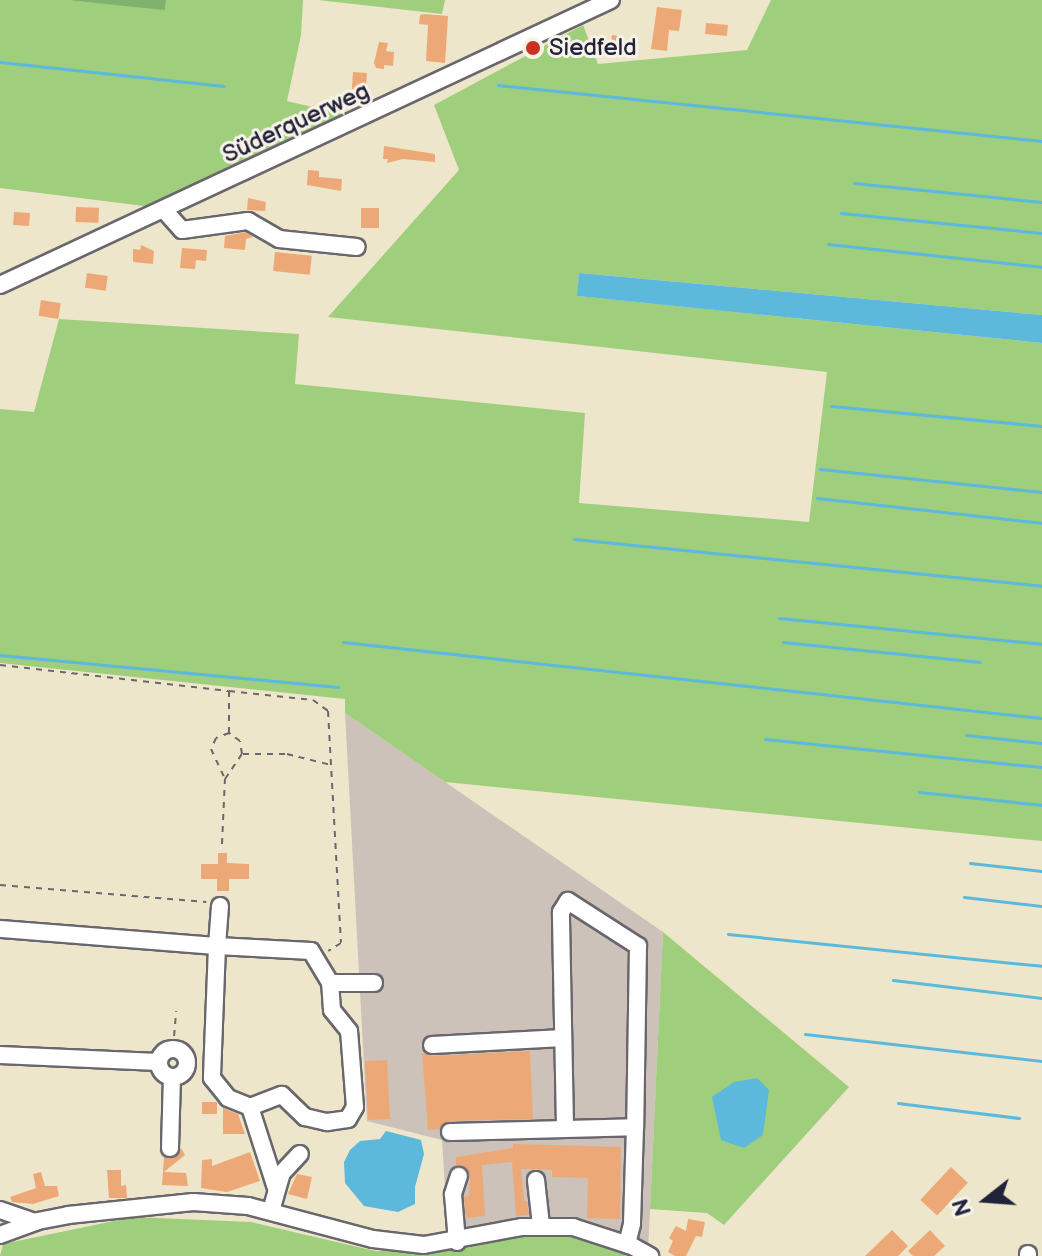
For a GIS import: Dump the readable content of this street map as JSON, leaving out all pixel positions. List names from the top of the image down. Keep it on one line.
{"streets":{"street":["Süderquerweg"]},"places":["Siedfeld"],"north":"left"}
